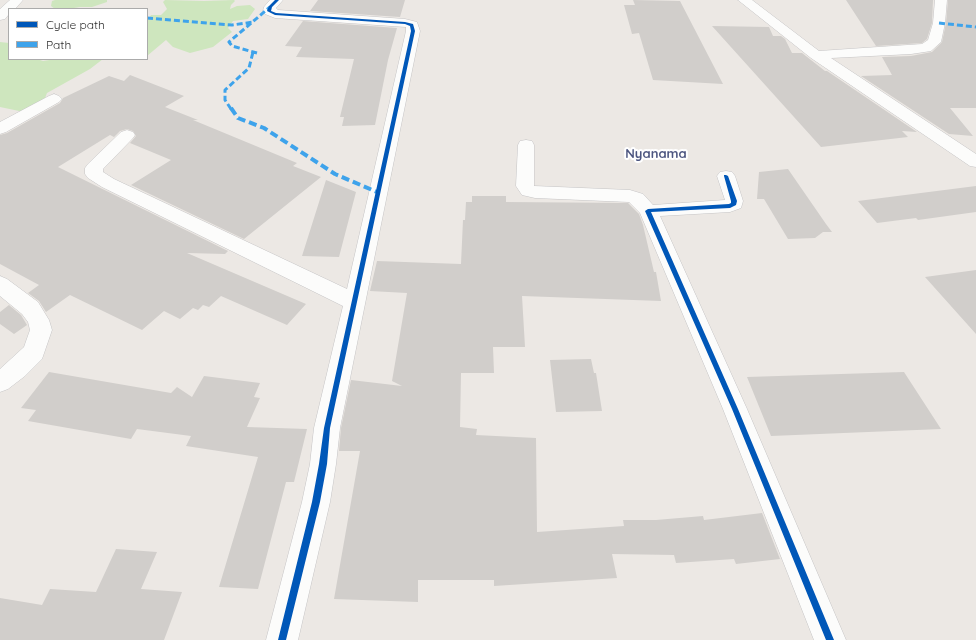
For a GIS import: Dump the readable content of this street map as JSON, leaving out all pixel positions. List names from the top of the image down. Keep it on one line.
{"districts":["Nyanama"],"legend":["Cycle path","Path"]}
